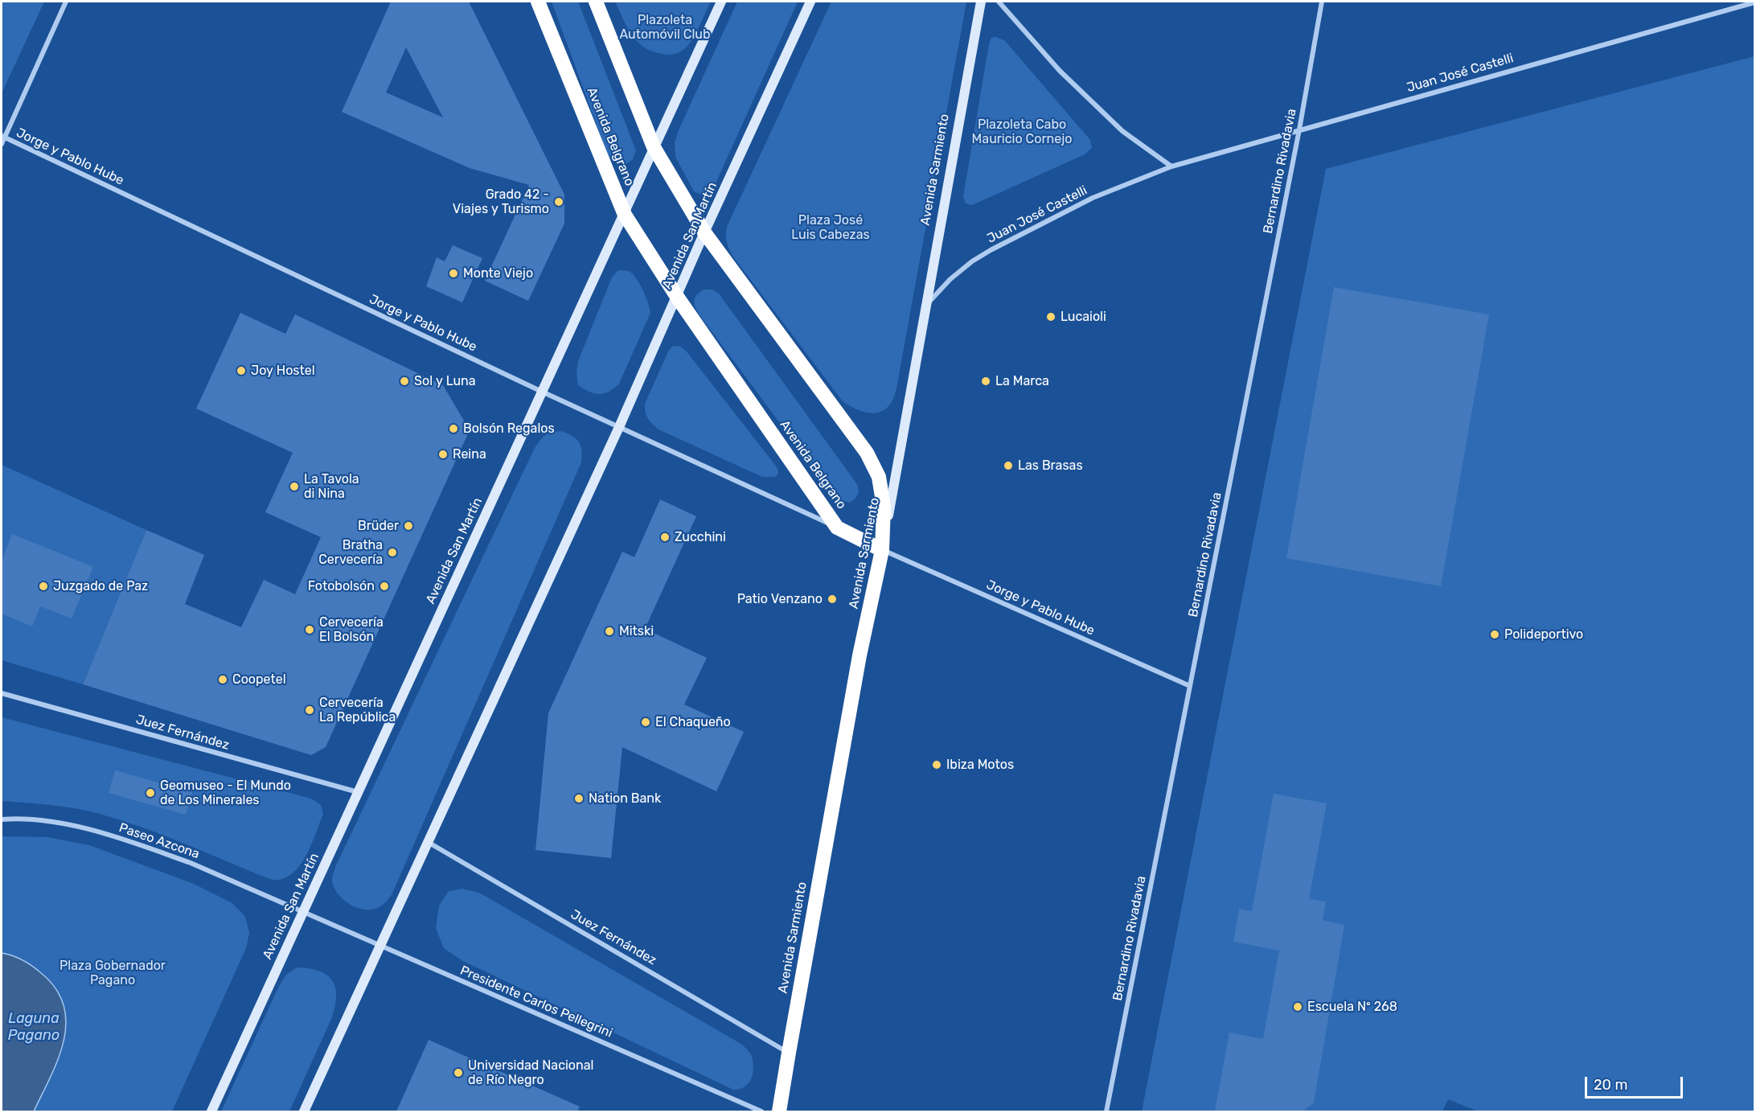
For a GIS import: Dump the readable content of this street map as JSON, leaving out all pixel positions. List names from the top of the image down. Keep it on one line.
{"streets":{"highway":["Avenida Belgrano","Avenida Sarmiento"],"main road":["Avenida San Martín"],"street":["Juan José Castelli","Jorge y Pablo Hube","Bernardino Rivadavia","Juez Fernández","Paseo Azcona","Presidente Carlos Pellegrini"]},"crossings":[["Juan José Castelli","Avenida Sarmiento"],["Juan José Castelli","Bernardino Rivadavia"],["Avenida Belgrano","Jorge y Pablo Hube"],["Avenida Belgrano","Avenida Sarmiento"],["Avenida Belgrano","Avenida San Martín"],["Jorge y Pablo Hube","Avenida Sarmiento"],["Jorge y Pablo Hube","Bernardino Rivadavia"],["Jorge y Pablo Hube","Avenida San Martín"],["Avenida Sarmiento","Juez Fernández"],["Avenida San Martín","Juez Fernández"],["Avenida San Martín","Paseo Azcona"],["Avenida San Martín","Presidente Carlos Pellegrini"],["Paseo Azcona","Presidente Carlos Pellegrini"]],"water":["Laguna Pagano"],"parks":["Plazoleta Automóvil Club","Plazoleta Cabo Mauricio Cornejo","Plaza José Luis Cabezas","Plaza Gobernador Pagano"],"places":["Grado 42 - Viajes y Turismo","Monte Viejo","Lucaioli","Joy Hostel","Sol y Luna","La Marca","Bolsón Regalos","Reina","Las Brasas","La Tavola di Nina","Brüder","Zucchini","Bratha Cervecería","Juzgado de Paz","Fotobolsón","Patio Venzano","Cervecería El Bolsón","Mitski","Polideportivo","Coopetel","Cervecería La República","El Chaqueño","Ibiza Motos","Geomuseo - El Mundo de Los Minerales","Nation Bank","Escuela Nº 268","Universidad Nacional de Río Negro"],"scale_bar":"20 m"}
